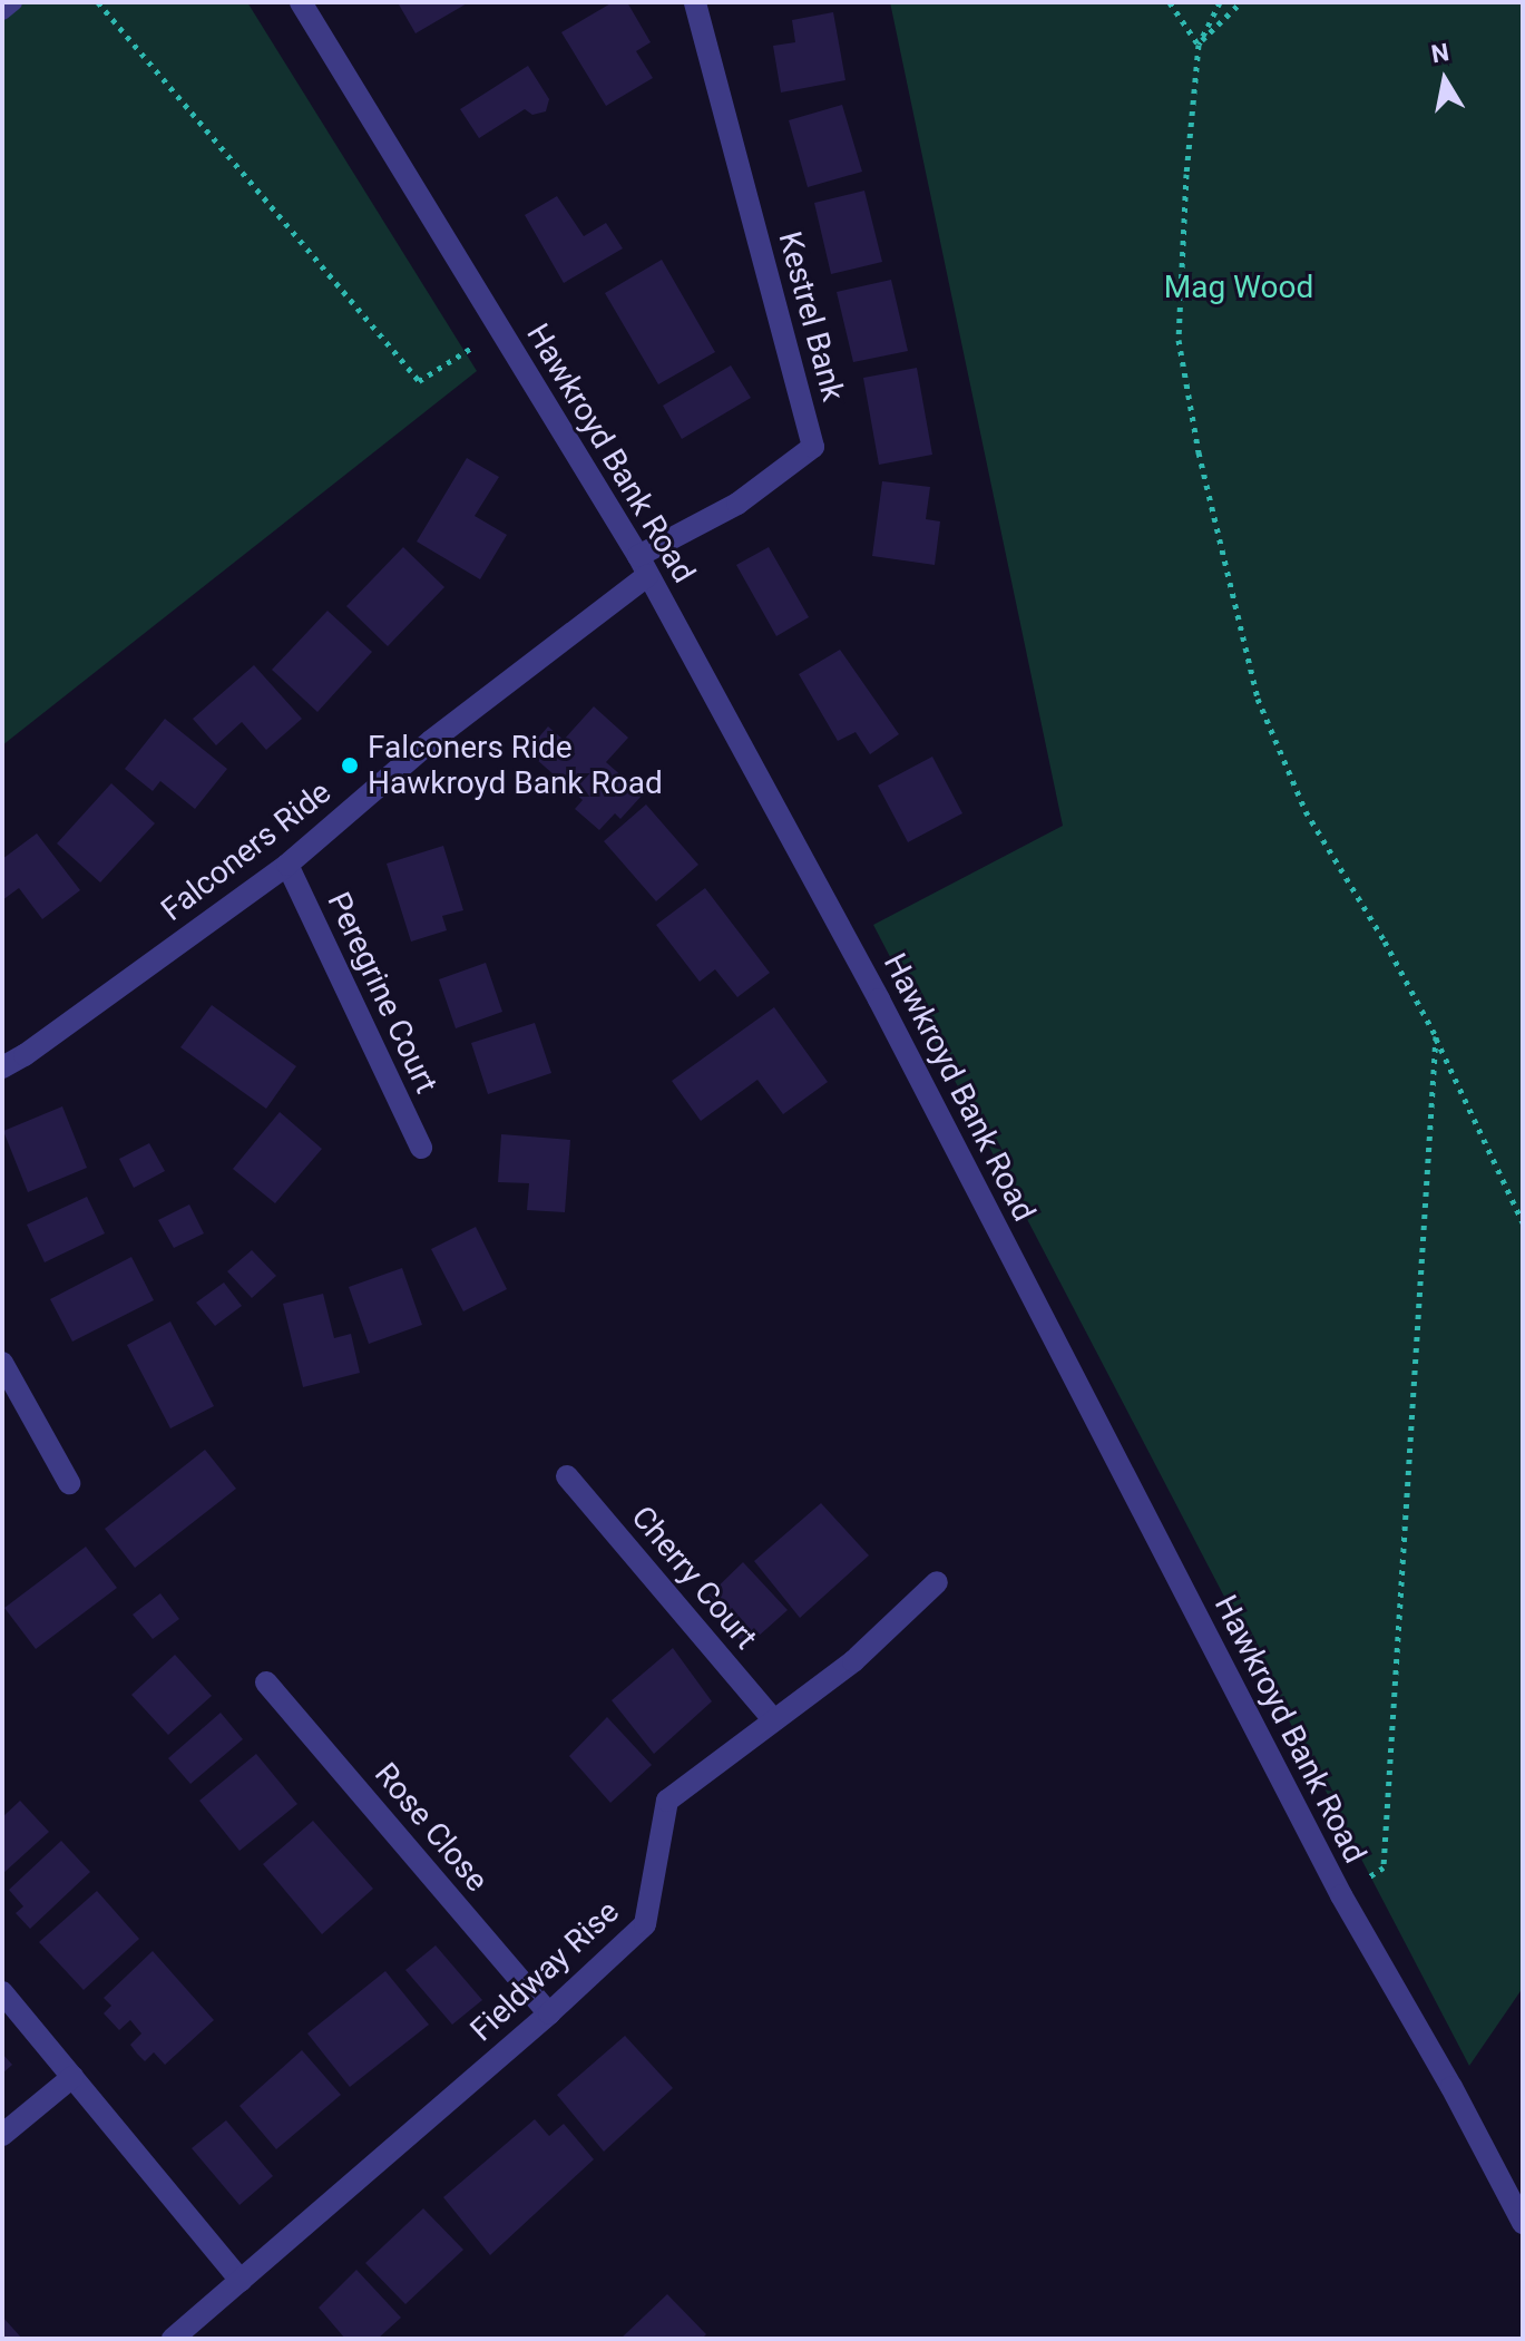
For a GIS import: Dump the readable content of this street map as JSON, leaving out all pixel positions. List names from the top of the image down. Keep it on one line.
{"streets":{"street":["Kestrel Bank","Hawkroyd Bank Road","Falconers Ride","Peregrine Court","Cherry Court","Rose Close","Fieldway Rise"]},"crossings":[["Kestrel Bank","Hawkroyd Bank Road"],["Kestrel Bank","Falconers Ride"],["Hawkroyd Bank Road","Falconers Ride"],["Falconers Ride","Peregrine Court"],["Cherry Court","Fieldway Rise"],["Rose Close","Fieldway Rise"]],"parks":["Mag Wood"],"places":["Falconers Ride Hawkroyd Bank Road"],"north":"top"}
